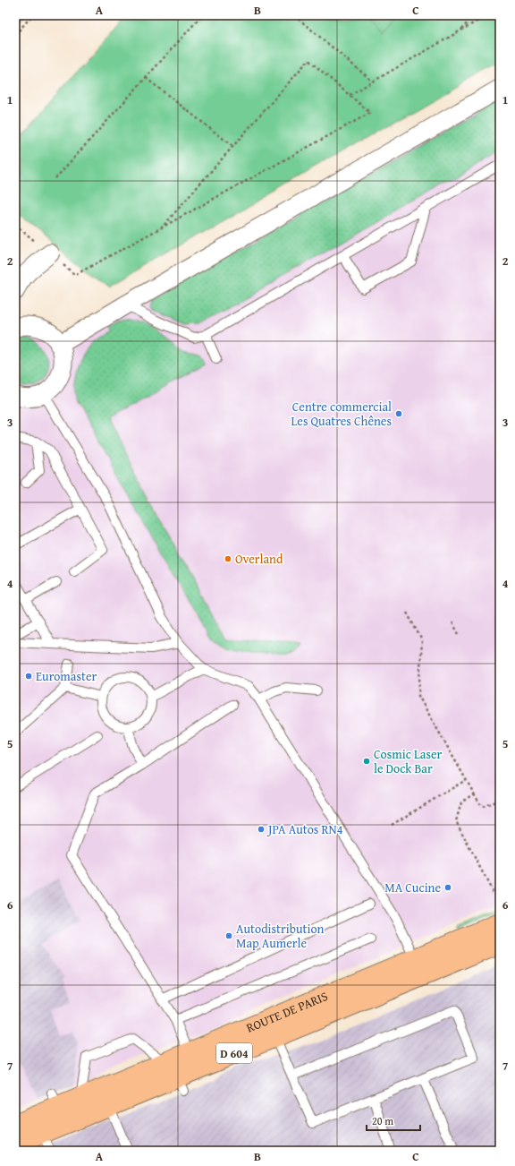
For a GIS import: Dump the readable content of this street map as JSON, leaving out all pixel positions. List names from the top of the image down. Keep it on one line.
{"streets":{"main road":["ROUTE DE PARIS","D 604"]},"places":["Centre commercial Les Quatres Chênes","Overland","Euromaster","Cosmic Laser le Dock Bar","JPA Autos RN4","MA Cucine","Autodistribution Map Aumerle"],"scale_bar":"20 m","grid":{"columns":["A","B","C"],"rows":["1","2","3","4","5","6","7"]}}
